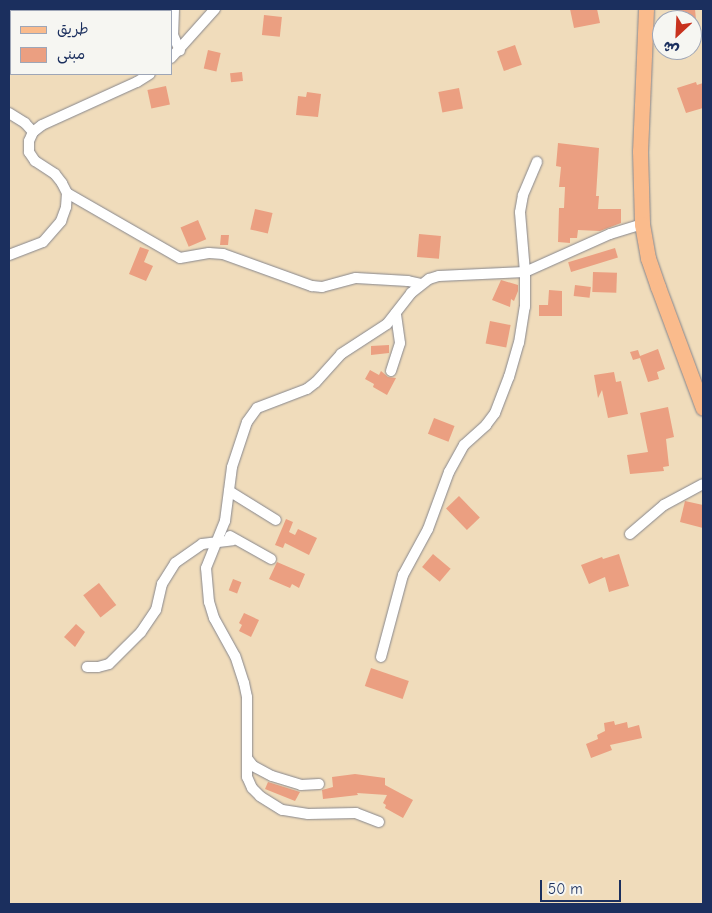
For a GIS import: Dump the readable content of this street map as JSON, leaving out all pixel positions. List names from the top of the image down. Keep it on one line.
{"legend":["طريق","مبنى"],"scale_bar":"50 m","north":"bottom left"}
